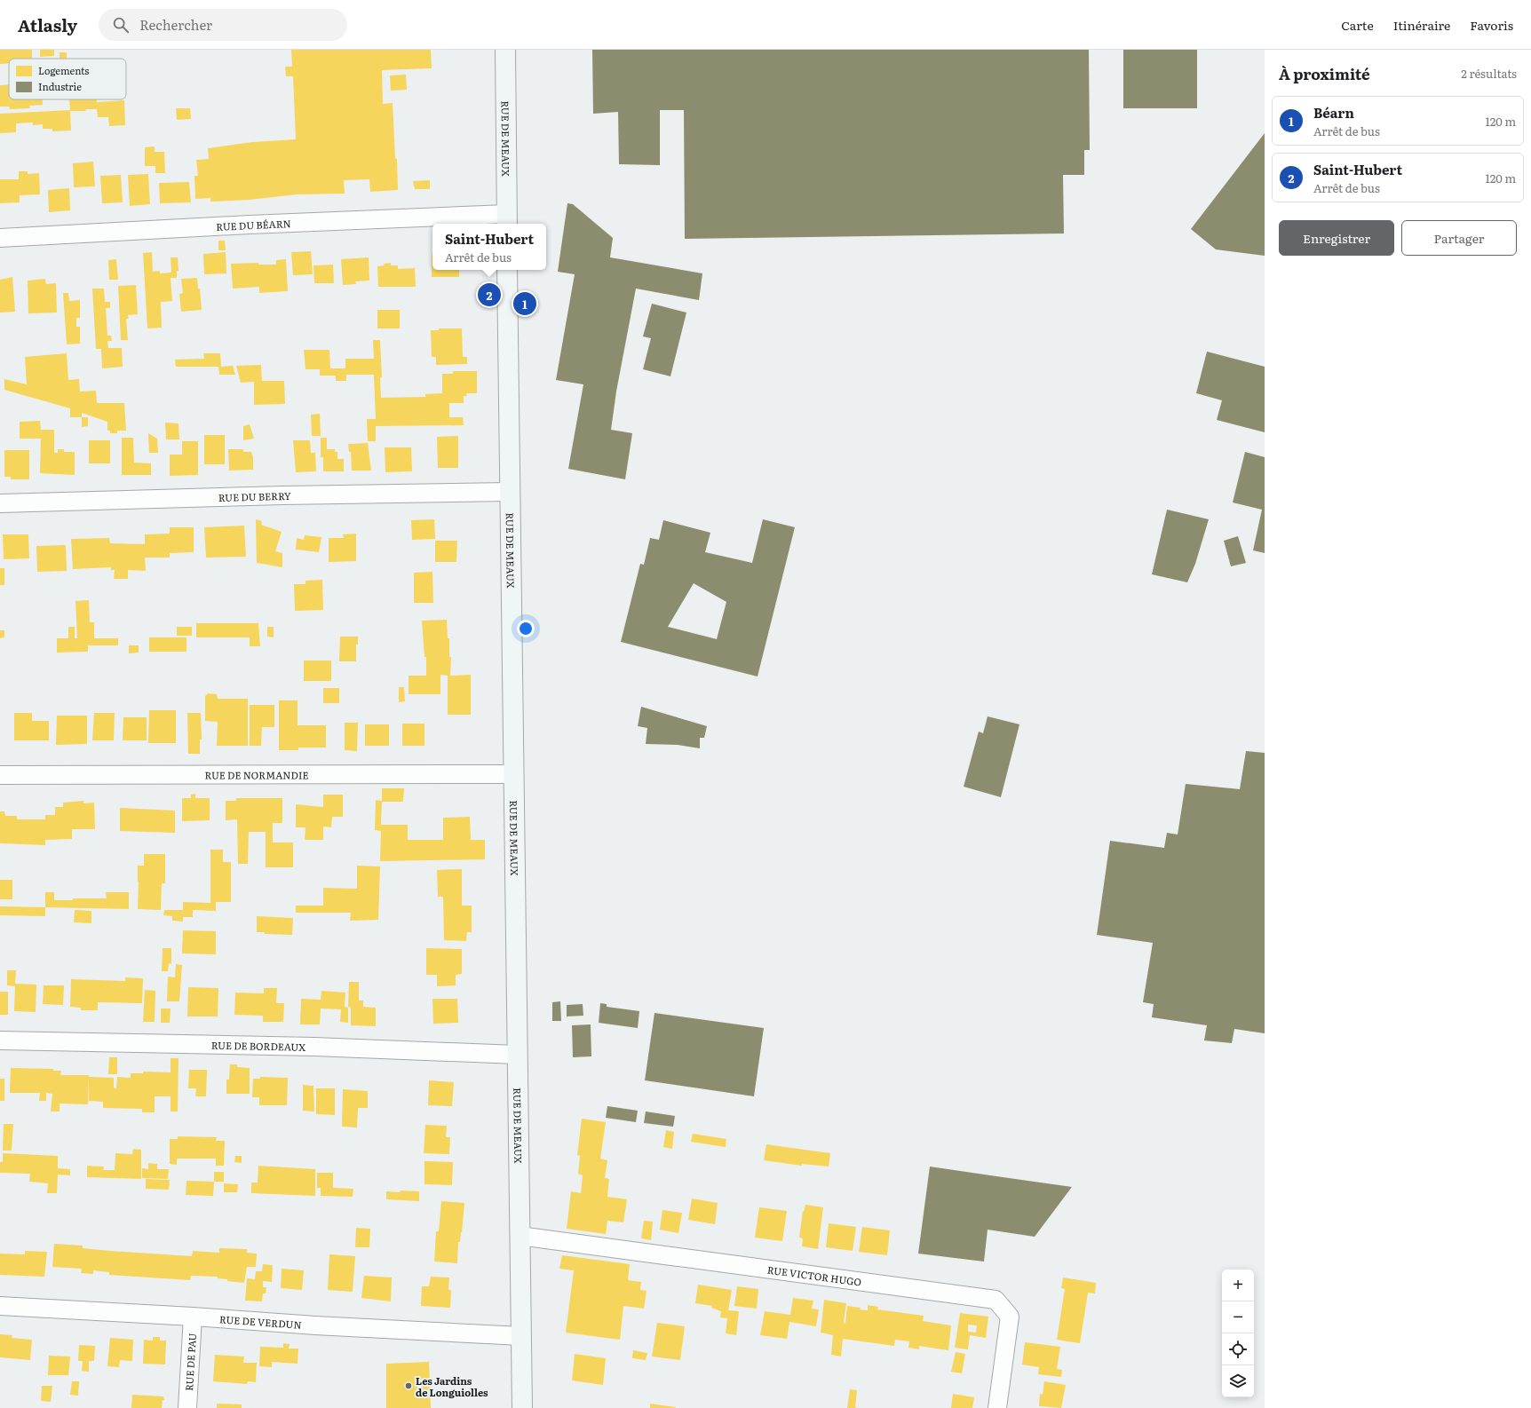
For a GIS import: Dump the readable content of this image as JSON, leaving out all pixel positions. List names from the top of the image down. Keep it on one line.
{"streets":{"main road":["RUE DE MEAUX"],"street":["RUE DU BÉARN","RUE DU BERRY","RUE DE NORMANDIE","RUE DE BORDEAUX","RUE VICTOR HUGO","RUE DE VERDUN","RUE DE PAU"]},"crossings":[["RUE DE MEAUX","RUE DU BÉARN"],["RUE DE MEAUX","RUE DU BERRY"],["RUE DE MEAUX","RUE DE NORMANDIE"],["RUE DE MEAUX","RUE DE BORDEAUX"],["RUE DE MEAUX","RUE VICTOR HUGO"],["RUE DE MEAUX","RUE DE VERDUN"],["RUE DE VERDUN","RUE DE PAU"]],"places":["Les Jardins de Longuiolles"],"legend":["Logements","Industrie"],"page":{"header":"Atlasly","search":"Rechercher","nav":["Carte","Itinéraire","Favoris"],"heading":["À proximité","2 résultats"],"list":[{"mark":"1","name":"Béarn","note":"Arrêt de bus","value":"120 m"},{"mark":"2","name":"Saint-Hubert","note":"Arrêt de bus","value":"120 m"}],"buttons":["Enregistrer","Partager"],"popup":["Saint-Hubert","Arrêt de bus"],"pins":["2","1"],"map_buttons":["+","−"]}}
